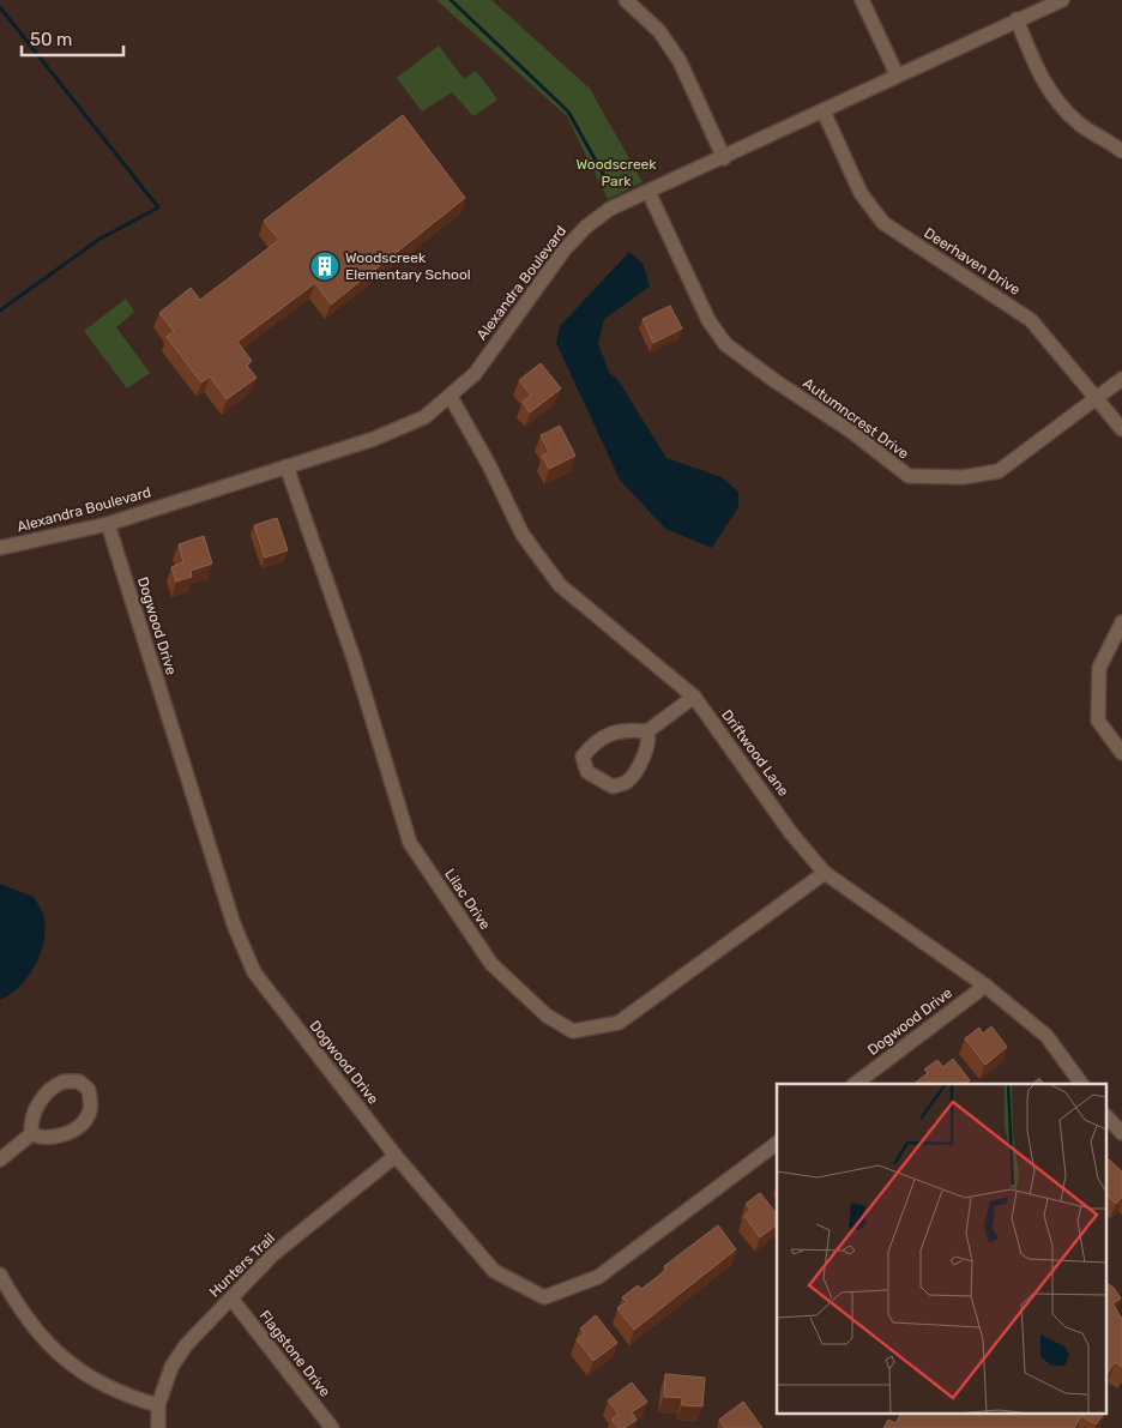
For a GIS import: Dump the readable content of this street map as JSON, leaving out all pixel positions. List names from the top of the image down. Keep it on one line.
{"streets":{"street":["Deerhaven Drive","Alexandra Boulevard","Autumncrest Drive","Dogwood Drive","Driftwood Lane","Lilac Drive","Hunters Trail","Flagstone Drive"]},"crossings":[["Deerhaven Drive","Alexandra Boulevard"],["Deerhaven Drive","Autumncrest Drive"],["Alexandra Boulevard","Autumncrest Drive"],["Alexandra Boulevard","Dogwood Drive"],["Alexandra Boulevard","Driftwood Lane"],["Alexandra Boulevard","Lilac Drive"],["Dogwood Drive","Driftwood Lane"],["Dogwood Drive","Hunters Trail"],["Driftwood Lane","Lilac Drive"],["Hunters Trail","Flagstone Drive"]],"parks":["Woodscreek Park"],"places":{"building":["Woodscreek Elementary School"]},"scale_bar":"50 m"}
